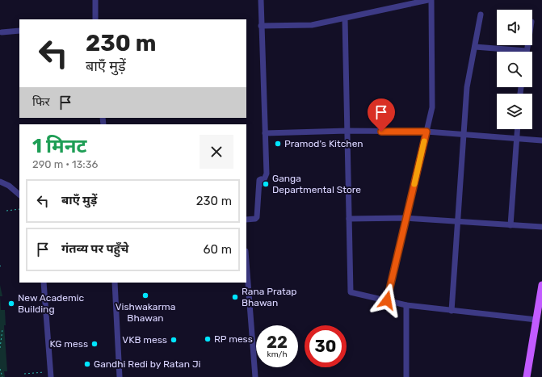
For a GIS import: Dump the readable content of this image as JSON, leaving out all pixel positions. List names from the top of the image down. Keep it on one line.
{"places":["Pramod's Kitchen","Ganga Departmental Store","Vishwakarma Bhawan","Rana Pratap Bhawan","New Academic Building","RP mess","VKB mess","KG mess","Gandhi Redi by Ratan Ji"],"page":{"turn":["230 m","बाएँ मुड़ें"],"then":"फिर","heading":["1 मिनट","290 m · 13:36"],"list":[{"name":"बाएँ मुड़ें","value":"230 m"},{"name":"गंतव्य पर पहुँचे","value":"60 m"}],"speed":"22 km/h","limit":"30"}}
